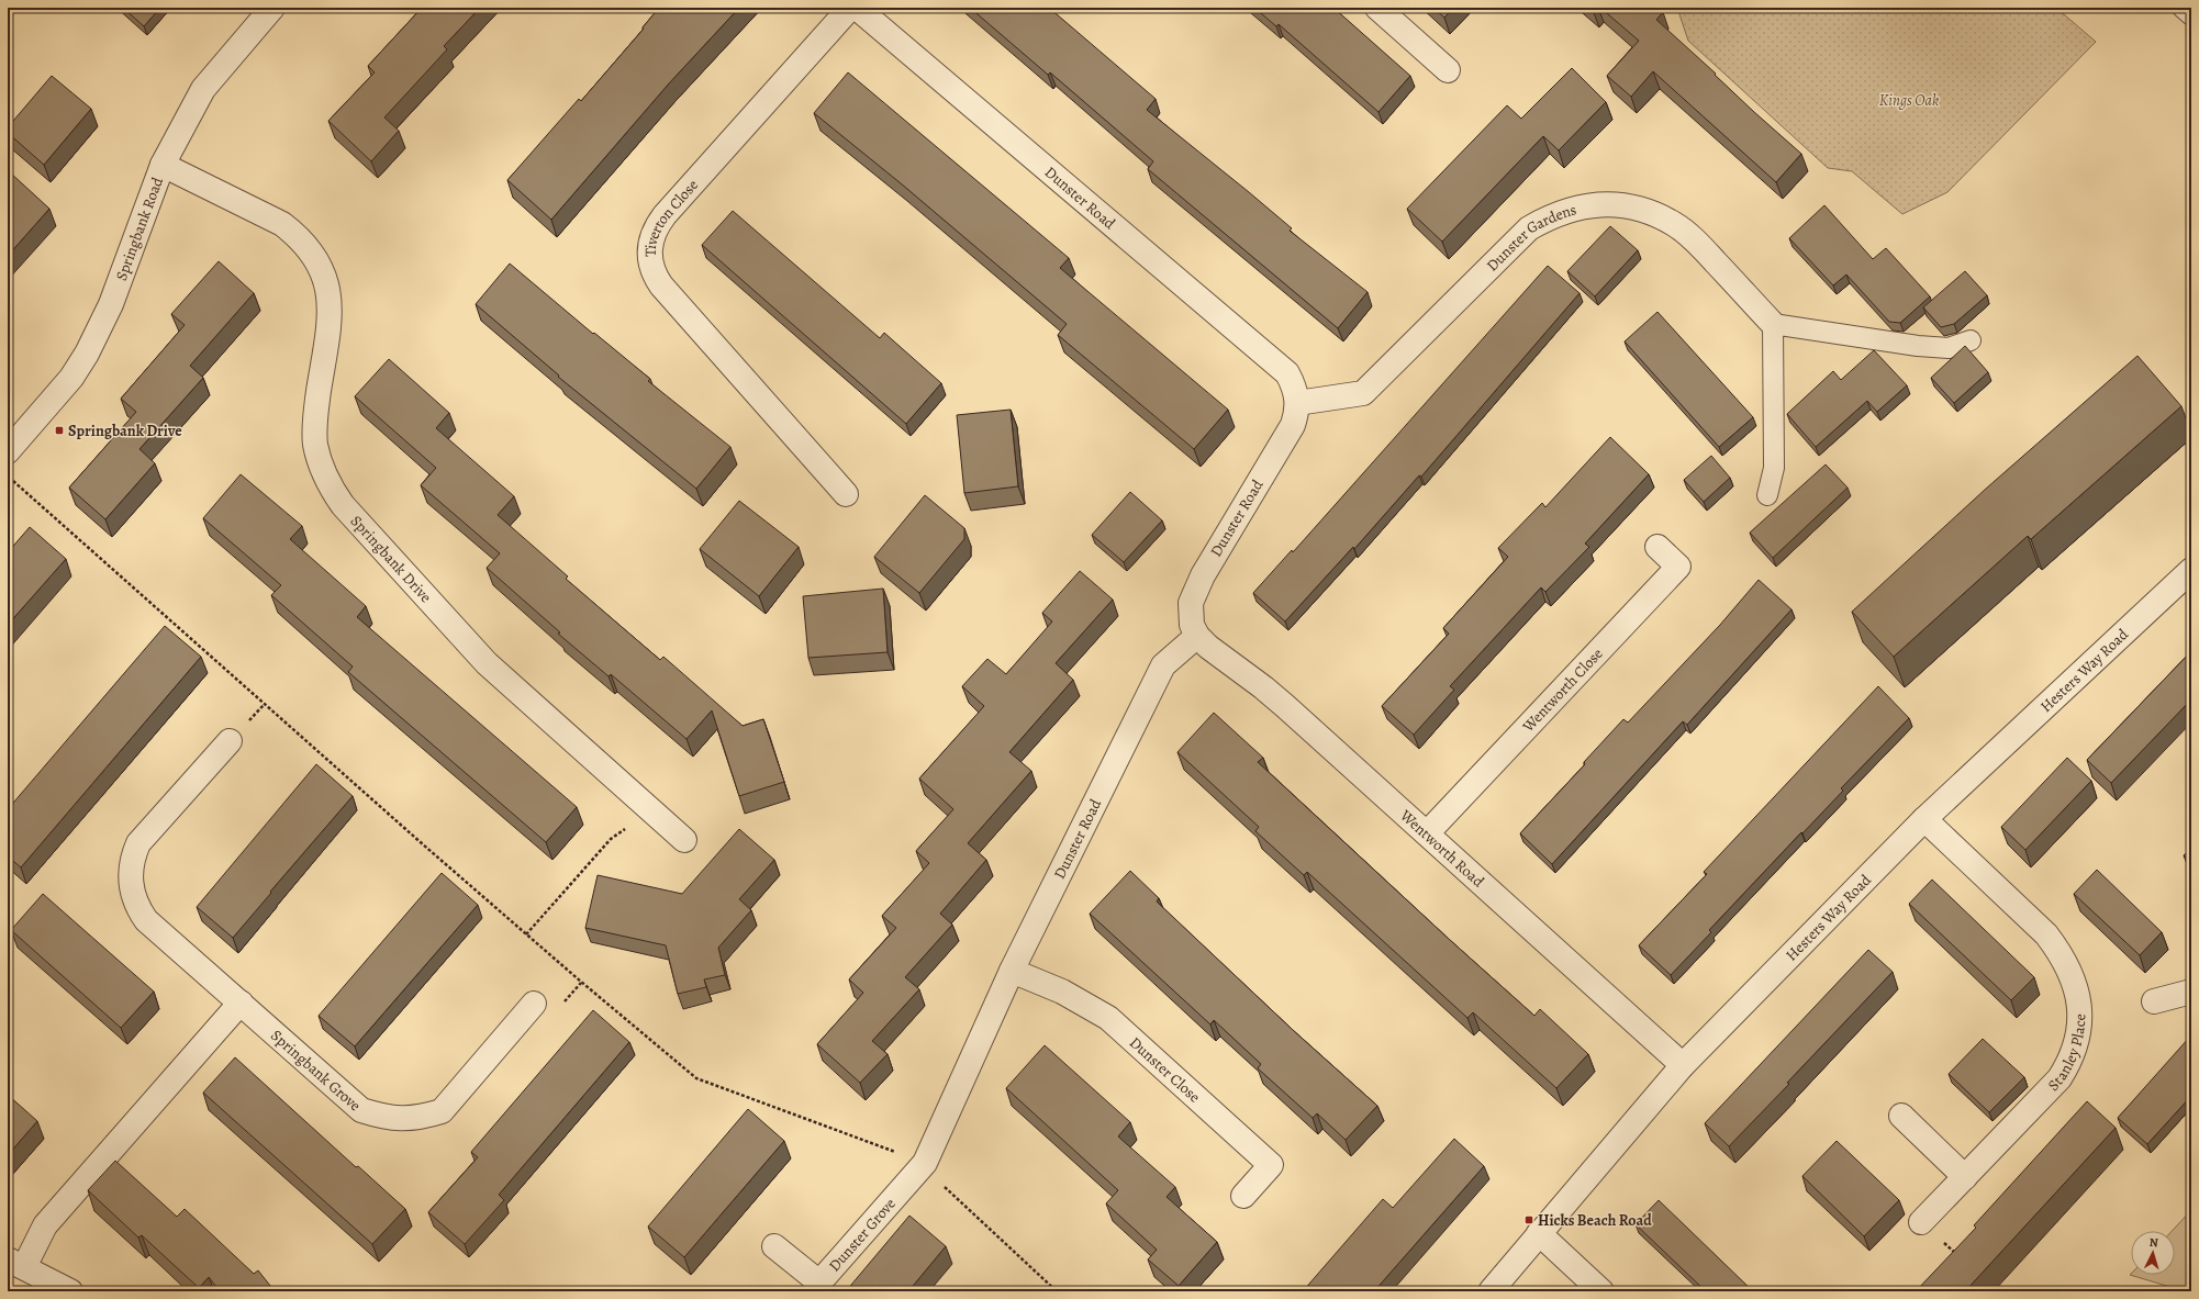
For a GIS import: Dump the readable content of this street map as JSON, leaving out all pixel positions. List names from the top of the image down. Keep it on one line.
{"streets":{"street":["Dunster Road","Tiverton Close","Springbank Road","Dunster Gardens","Springbank Drive","Hesters Way Road","Wentworth Close","Wentworth Road","Stanley Place","Springbank Grove","Dunster Close","Dunster Grove"]},"crossings":[["Dunster Road","Dunster Gardens"],["Dunster Road","Wentworth Road"],["Dunster Road","Dunster Close"],["Dunster Road","Dunster Grove"],["Springbank Road","Springbank Drive"],["Hesters Way Road","Wentworth Road"],["Hesters Way Road","Stanley Place"],["Wentworth Close","Wentworth Road"]],"parks":["Kings Oak"],"places":{"transit":["Springbank Drive","Hicks Beach Road"]},"north":"top"}
